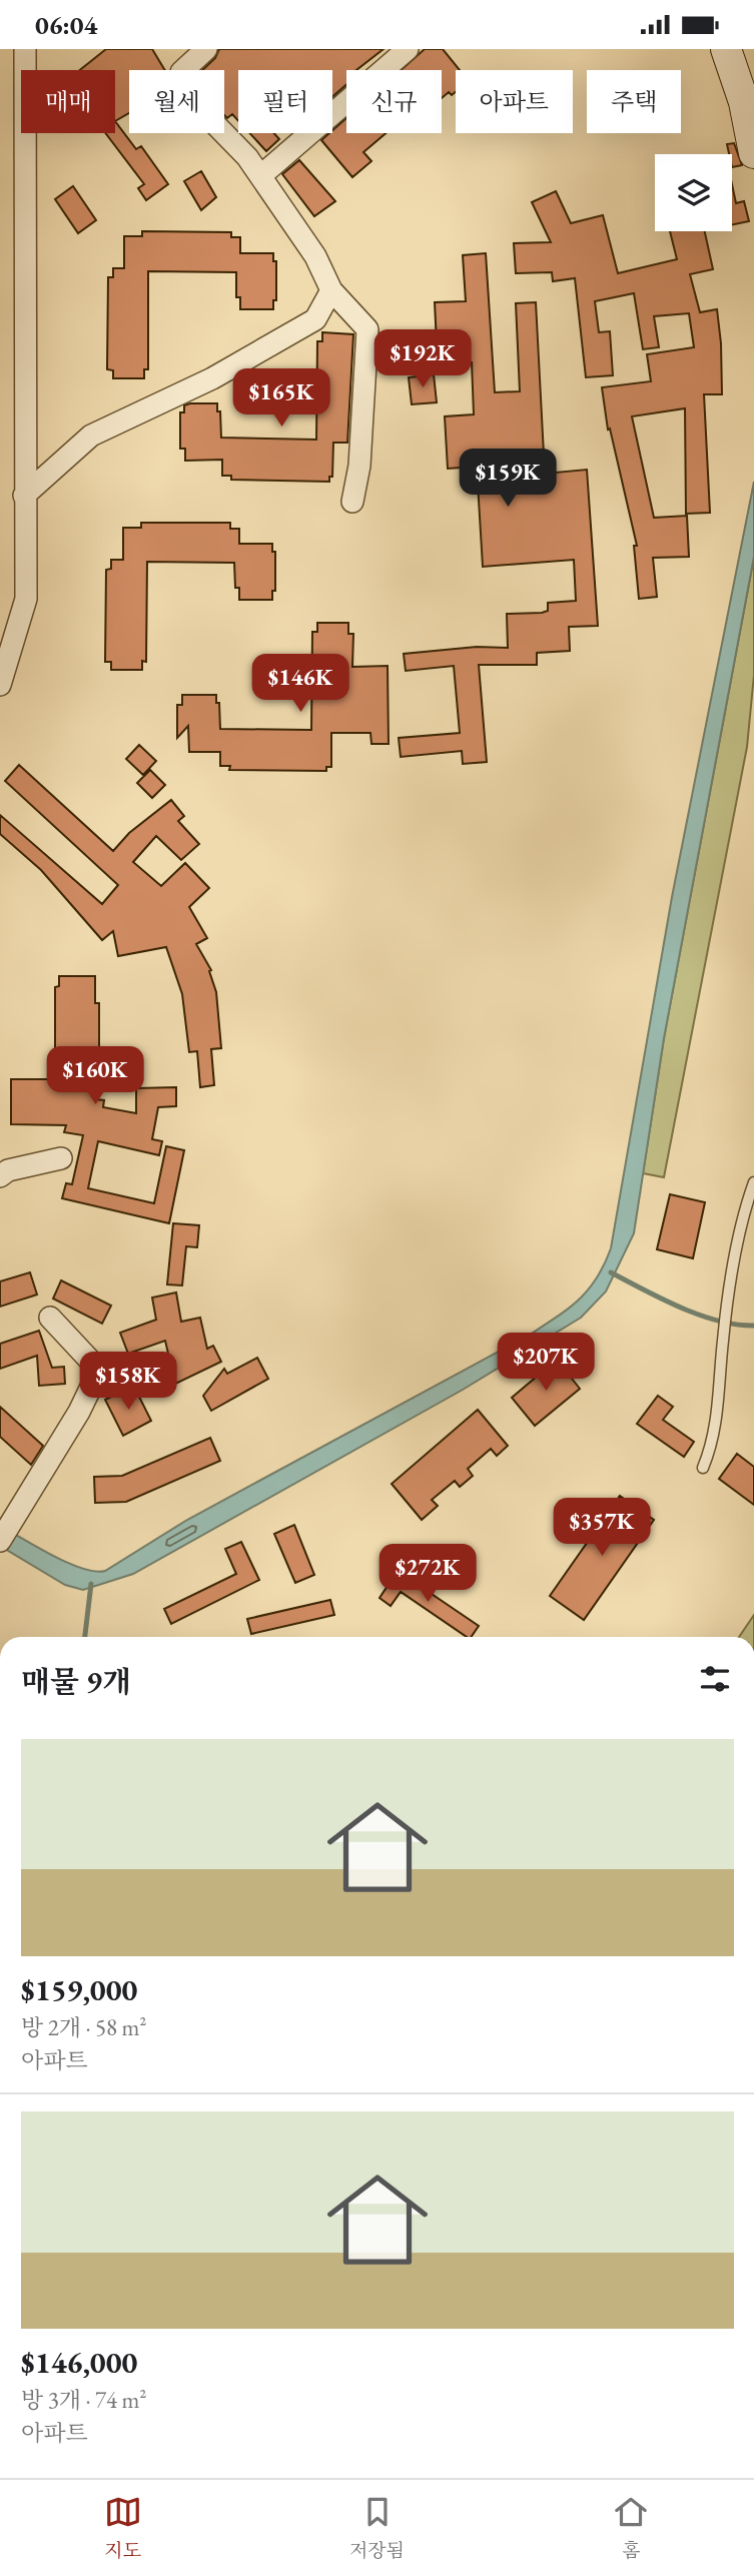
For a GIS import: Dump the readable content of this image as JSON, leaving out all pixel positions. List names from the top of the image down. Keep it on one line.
{"page":{"status":"06:04","chip":["매매","월세","필터","신규","아파트","주택"],"price":["$192K","$165K","$159K","$146K","$160K","$207K","$158K","$357K","$272K"],"heading":"매물 9개","list":[{"name":"$159,000","note":"방 2개 · 58 m² · 아파트"},{"name":"$146,000","note":"방 3개 · 74 m² · 아파트"}],"tabs":["지도","저장됨","홈"]}}
